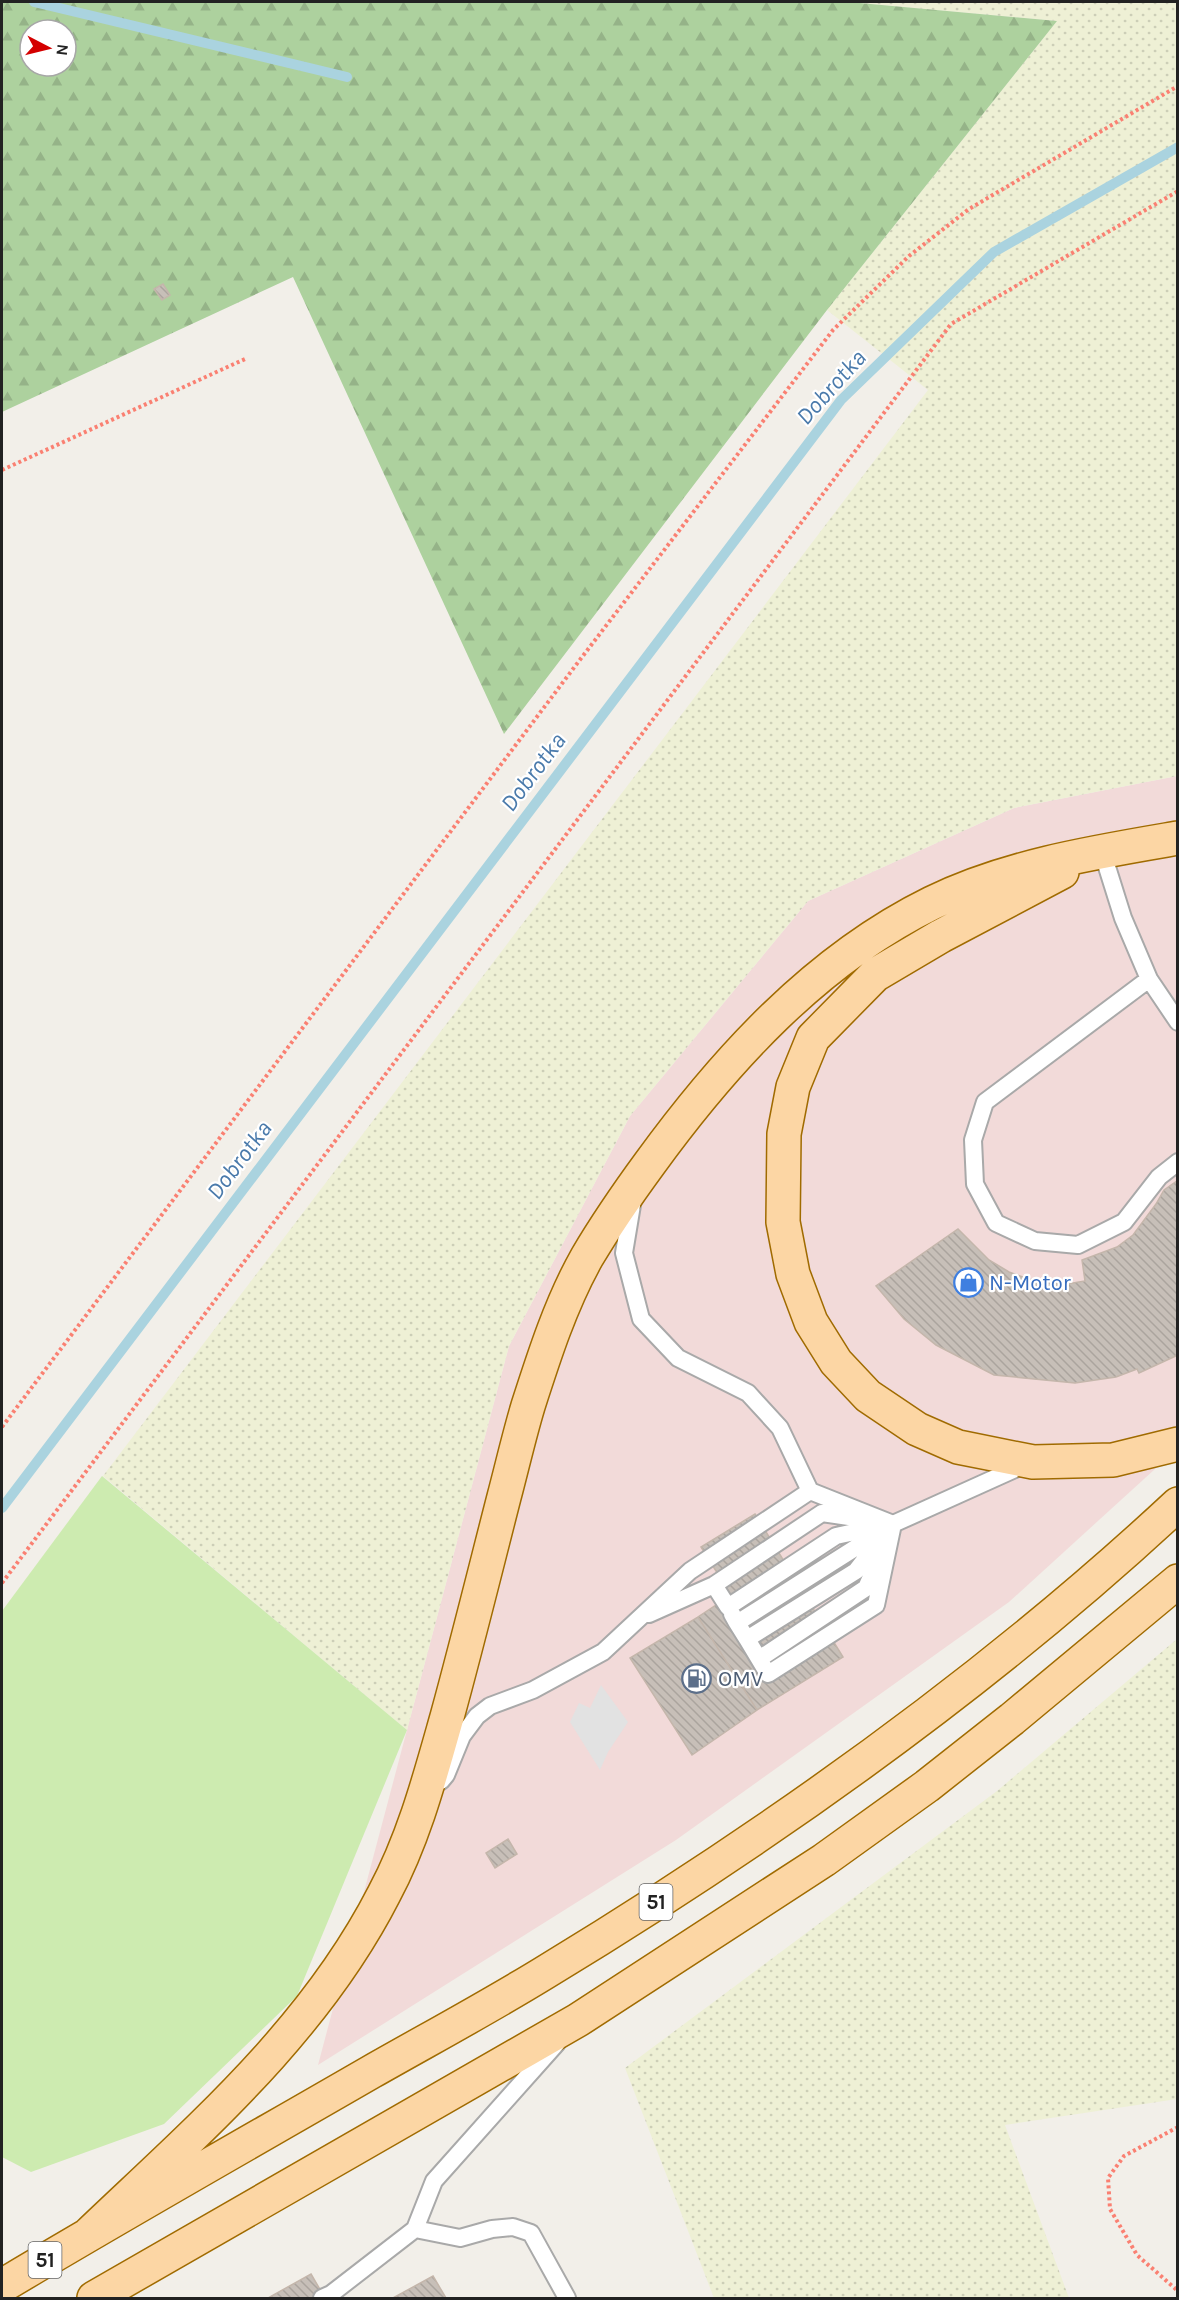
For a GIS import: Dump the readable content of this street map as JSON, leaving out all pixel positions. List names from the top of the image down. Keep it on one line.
{"streets":{"main road":["51"]},"water":["Dobrotka"],"places":{"shop":["N-Motor"],"fuel station":["OMV"]},"north":"right"}
